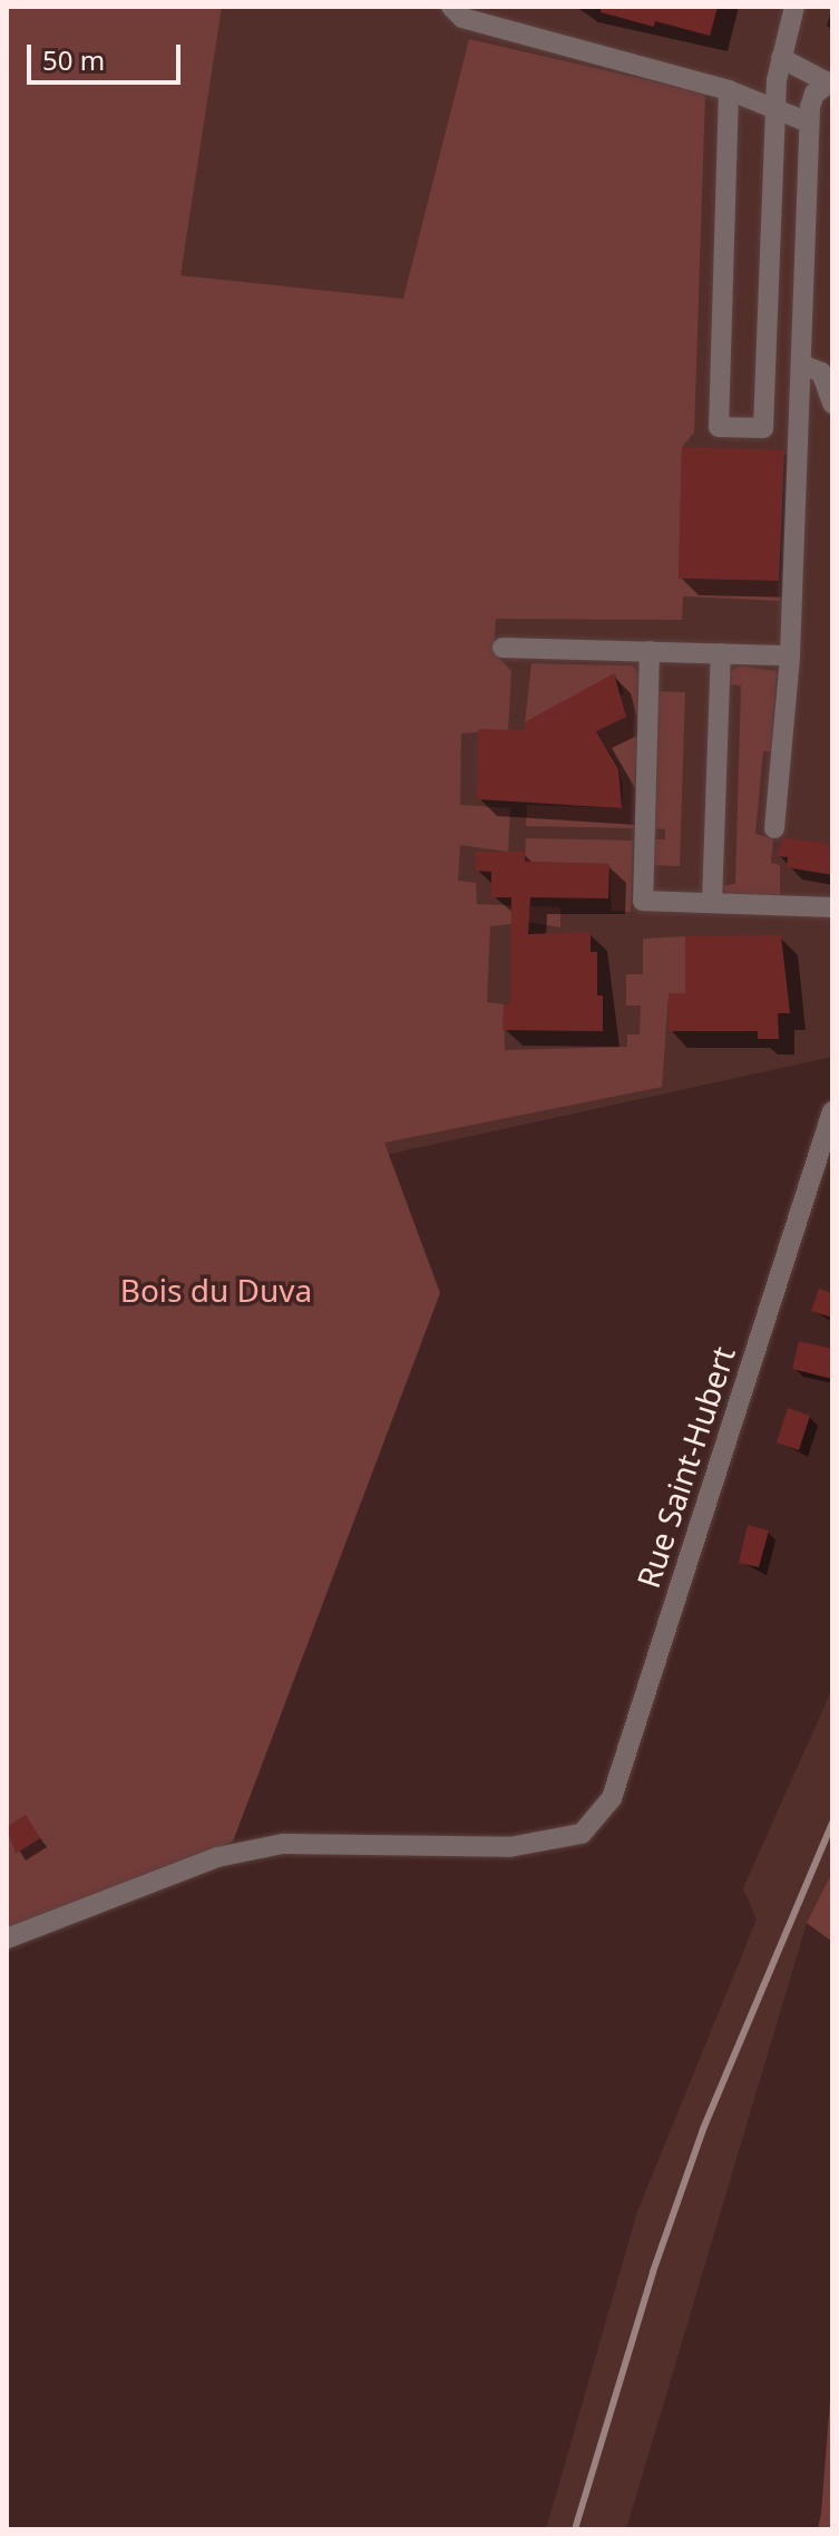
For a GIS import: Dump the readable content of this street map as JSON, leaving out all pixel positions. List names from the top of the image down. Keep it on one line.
{"streets":{"street":["Rue Saint-Hubert"]},"parks":["Bois du Duva"],"scale_bar":"50 m"}
